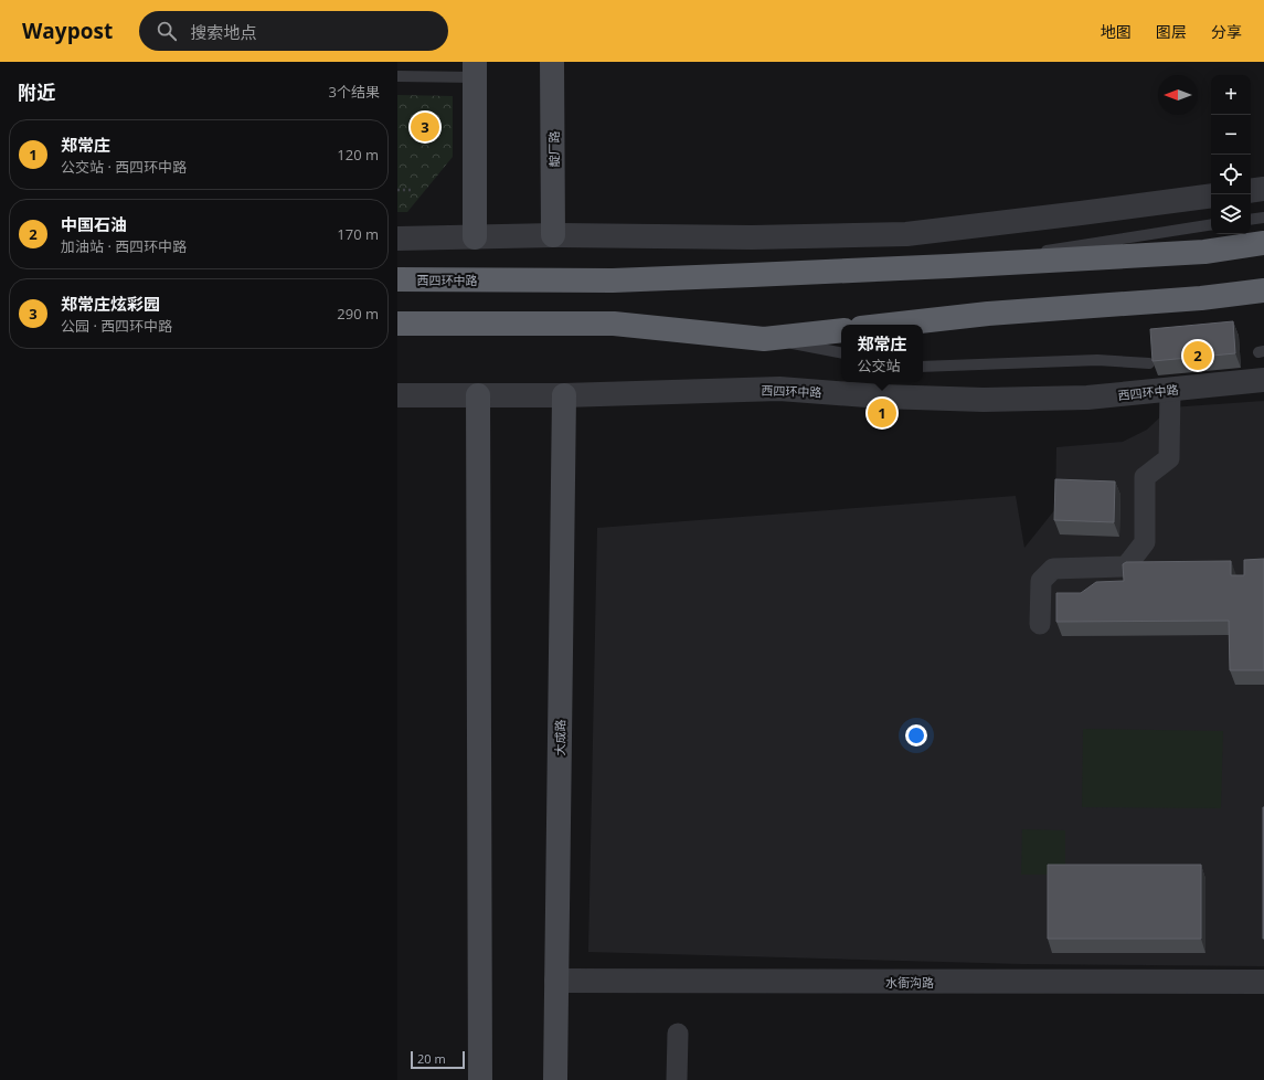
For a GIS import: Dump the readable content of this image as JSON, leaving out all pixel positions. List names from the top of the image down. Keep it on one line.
{"streets":{"highway":["西四环中路"],"main road":["靛厂路","大成路"],"street":["水衙沟路"]},"crossings":[["西四环中路","大成路"],["大成路","水衙沟路"]],"scale_bar":"20 m","north":"left","page":{"header":"Waypost","search":"搜索地点","nav":["地图","图层","分享"],"heading":["附近","3个结果"],"map_buttons":["+","−"],"pins":["3","2","1"],"list":[{"mark":"1","name":"郑常庄","note":"公交站 · 西四环中路","value":"120 m"},{"mark":"2","name":"中国石油","note":"加油站 · 西四环中路","value":"170 m"},{"mark":"3","name":"郑常庄炫彩园","note":"公园 · 西四环中路","value":"290 m"}],"popup":["郑常庄","公交站"],"scale":"20 m"}}
